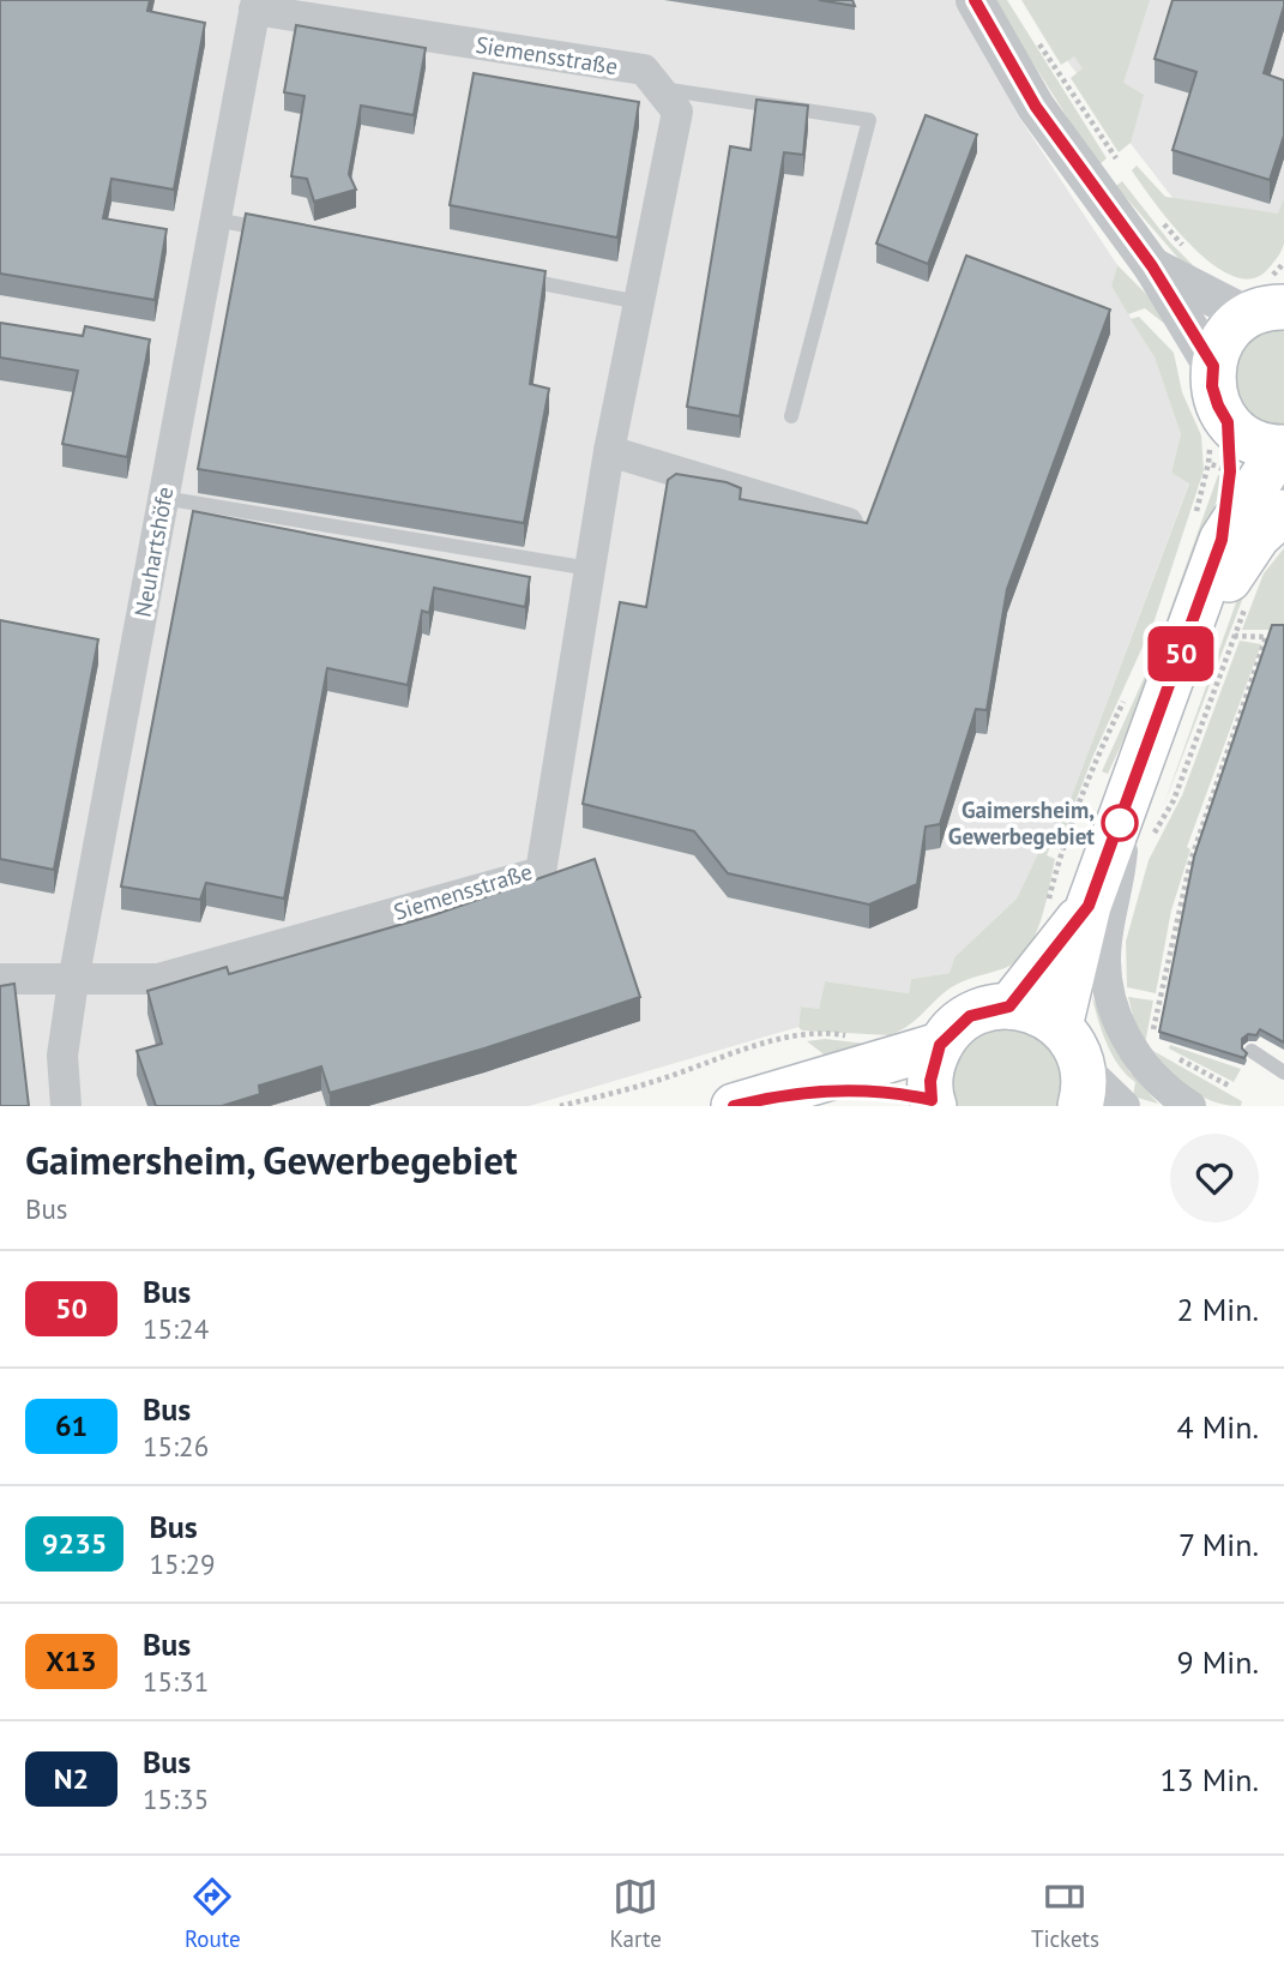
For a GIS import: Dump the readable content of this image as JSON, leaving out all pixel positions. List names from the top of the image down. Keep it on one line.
{"streets":{"street":["Siemensstraße","Neuhartshöfe"]},"crossings":[["Siemensstraße","Neuhartshöfe"]],"places":["Gaimersheim, Gewerbegebiet"],"lines":["bus line 50"],"page":{"on_map":"50","heading":["Gaimersheim, Gewerbegebiet","Bus"],"list":[{"mark":"50","name":"Bus","note":"15:24","value":"2 Min."},{"mark":"61","name":"Bus","note":"15:26","value":"4 Min."},{"mark":"9235","name":"Bus","note":"15:29","value":"7 Min."},{"mark":"X13","name":"Bus","note":"15:31","value":"9 Min."},{"mark":"N2","name":"Bus","note":"15:35","value":"13 Min."}],"tabs":["Route","Karte","Tickets"]}}
